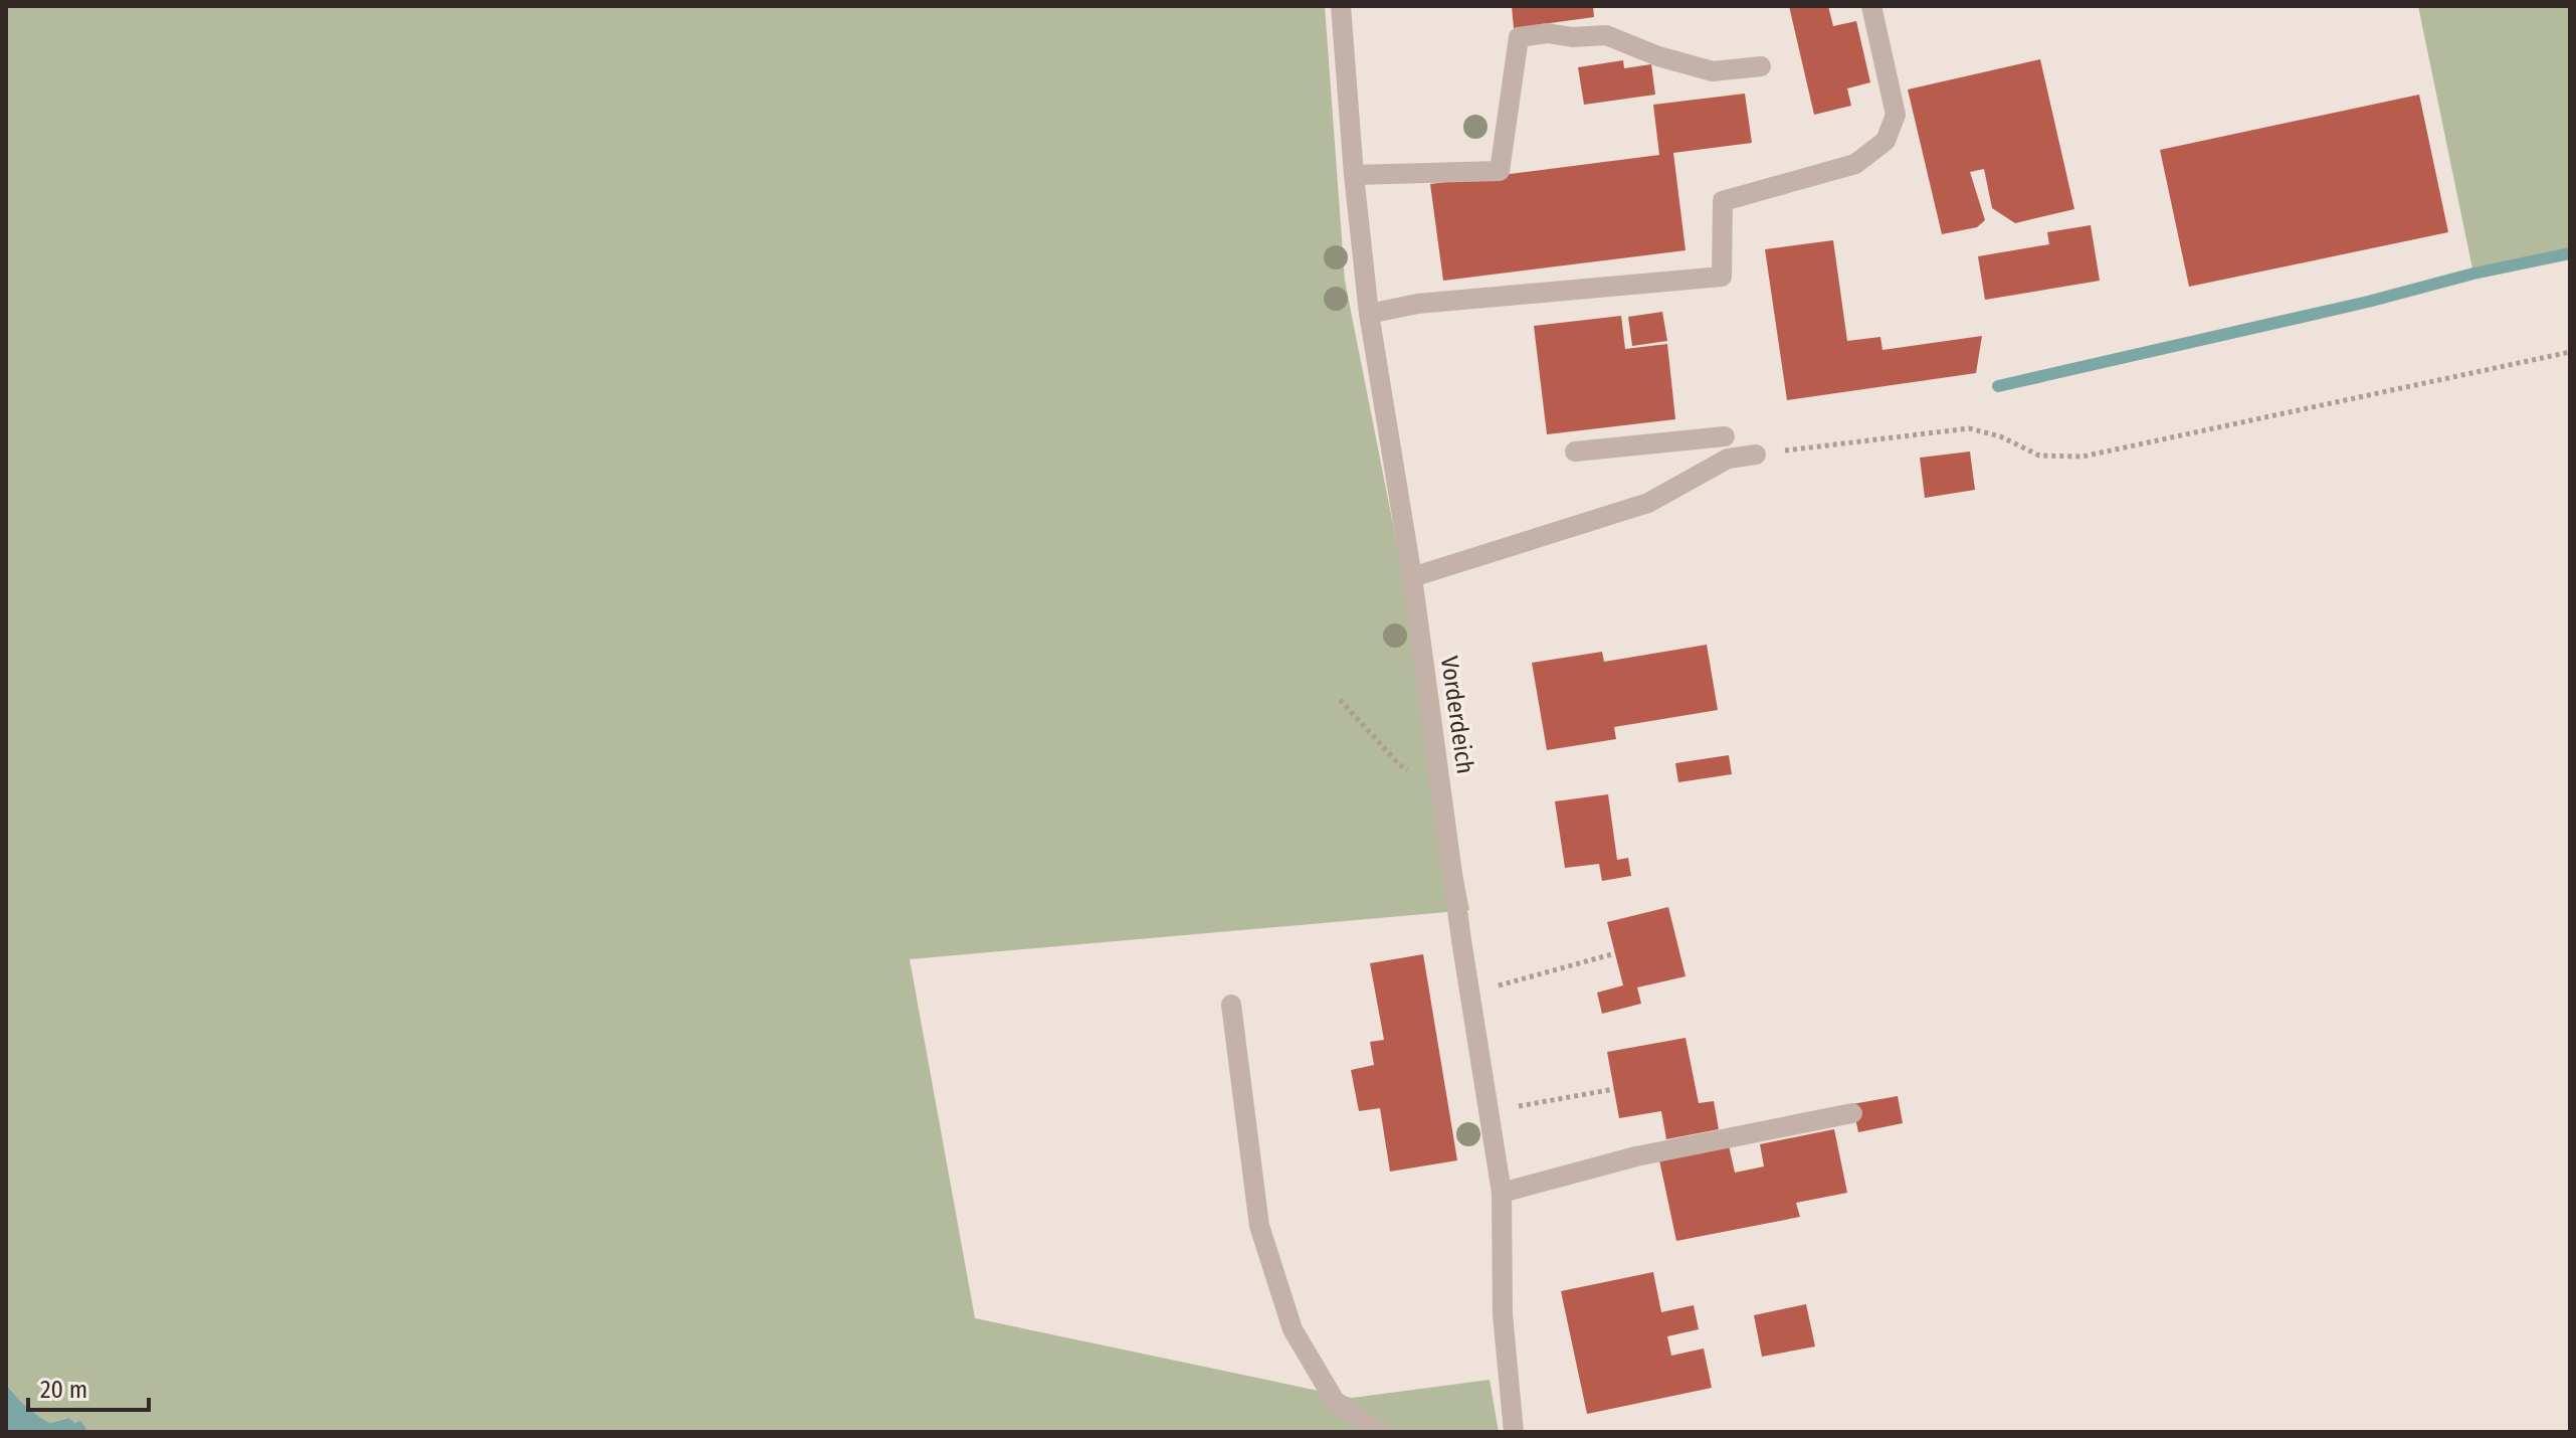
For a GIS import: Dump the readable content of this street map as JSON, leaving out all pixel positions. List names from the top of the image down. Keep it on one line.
{"streets":{"street":["Vorderdeich"]},"scale_bar":"20 m"}
